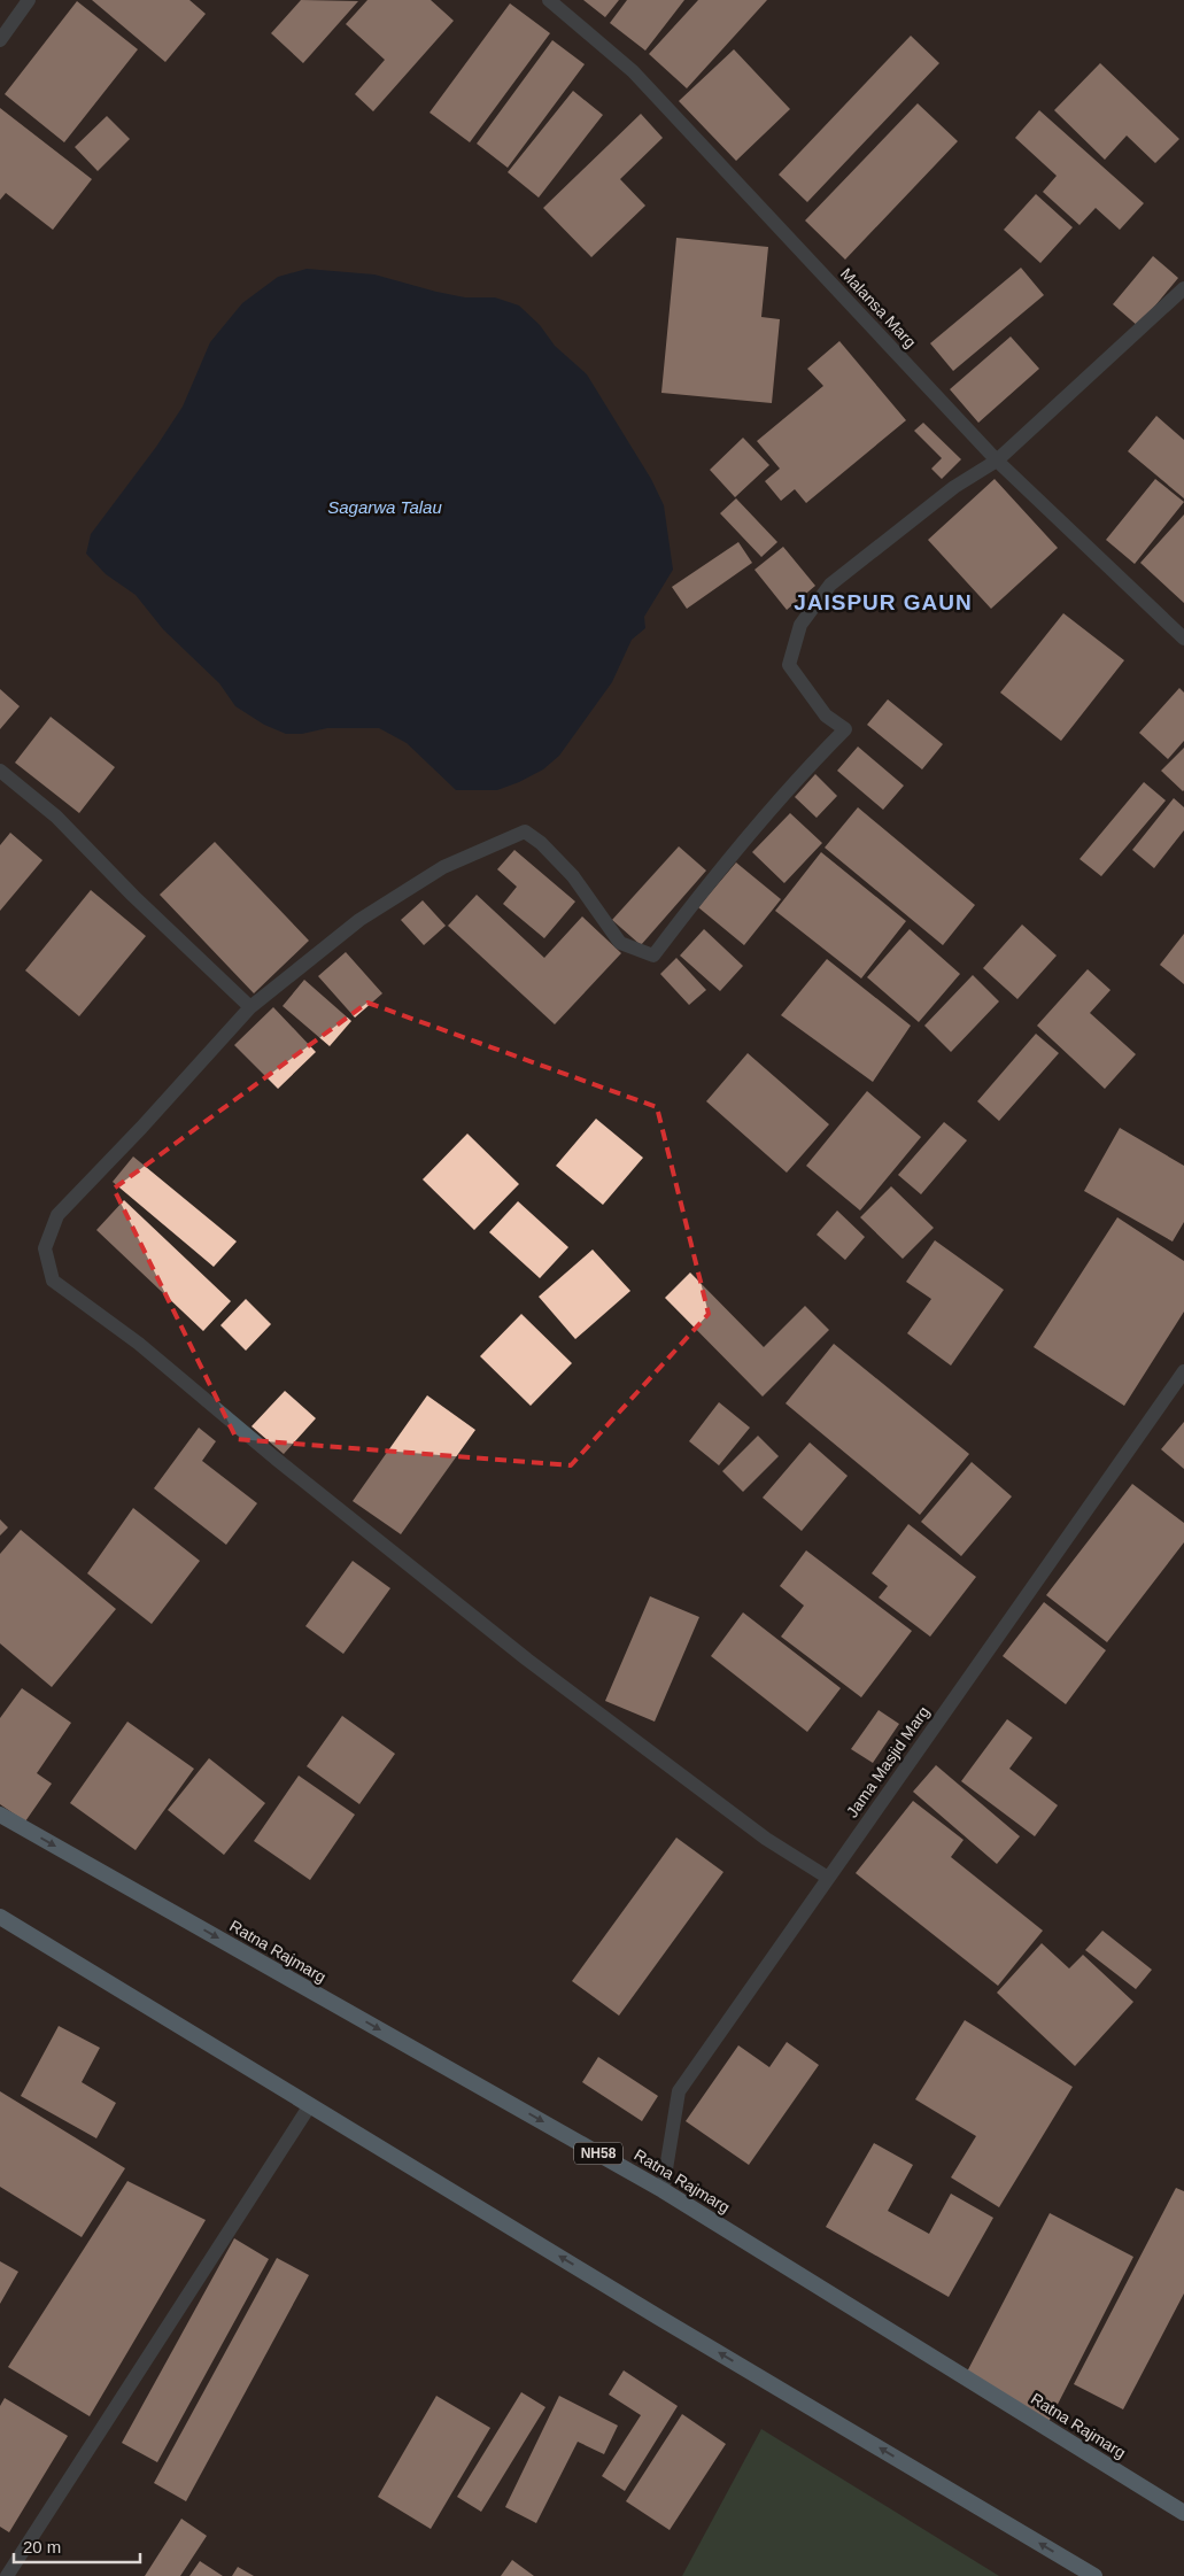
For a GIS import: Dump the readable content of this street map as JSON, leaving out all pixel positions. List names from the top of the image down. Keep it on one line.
{"streets":{"highway":["Ratna Rajmarg","NH58"],"street":["Malansa Marg","Jama Masjid Marg"]},"crossings":[["Jama Masjid Marg","Ratna Rajmarg"]],"districts":["JAISPUR GAUN"],"water":["Sagarwa Talau"],"scale_bar":"20 m"}
